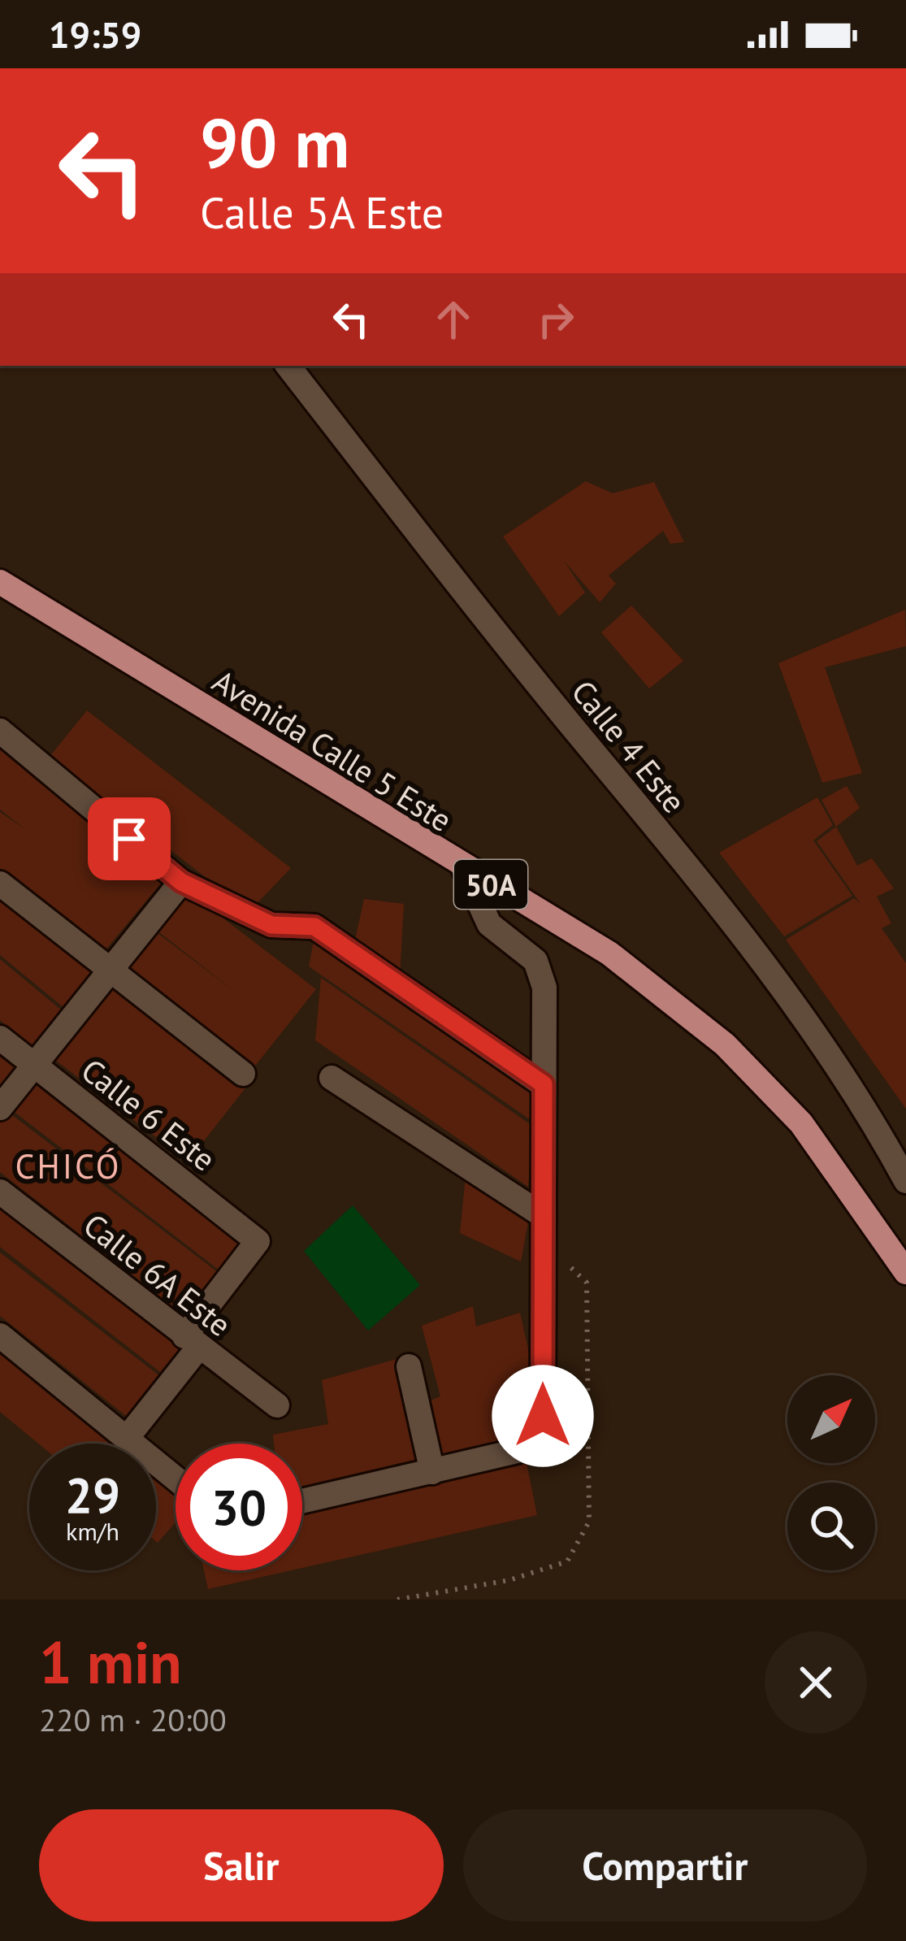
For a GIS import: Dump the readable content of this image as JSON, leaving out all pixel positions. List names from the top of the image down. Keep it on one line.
{"streets":{"main road":["Avenida Calle 5 Este","50A"],"street":["Calle 4 Este","Calle 6 Este","Calle 6A Este"]},"crossings":[["Calle 6 Este","Calle 6A Este"]],"districts":["CHICÓ"],"north":"top right","page":{"status":"19:59","turn":["90 m","Calle 5A Este"],"speed":"29 km/h","limit":"30","heading":["1 min","220 m · 20:00"],"buttons":["Salir","Compartir"]}}
